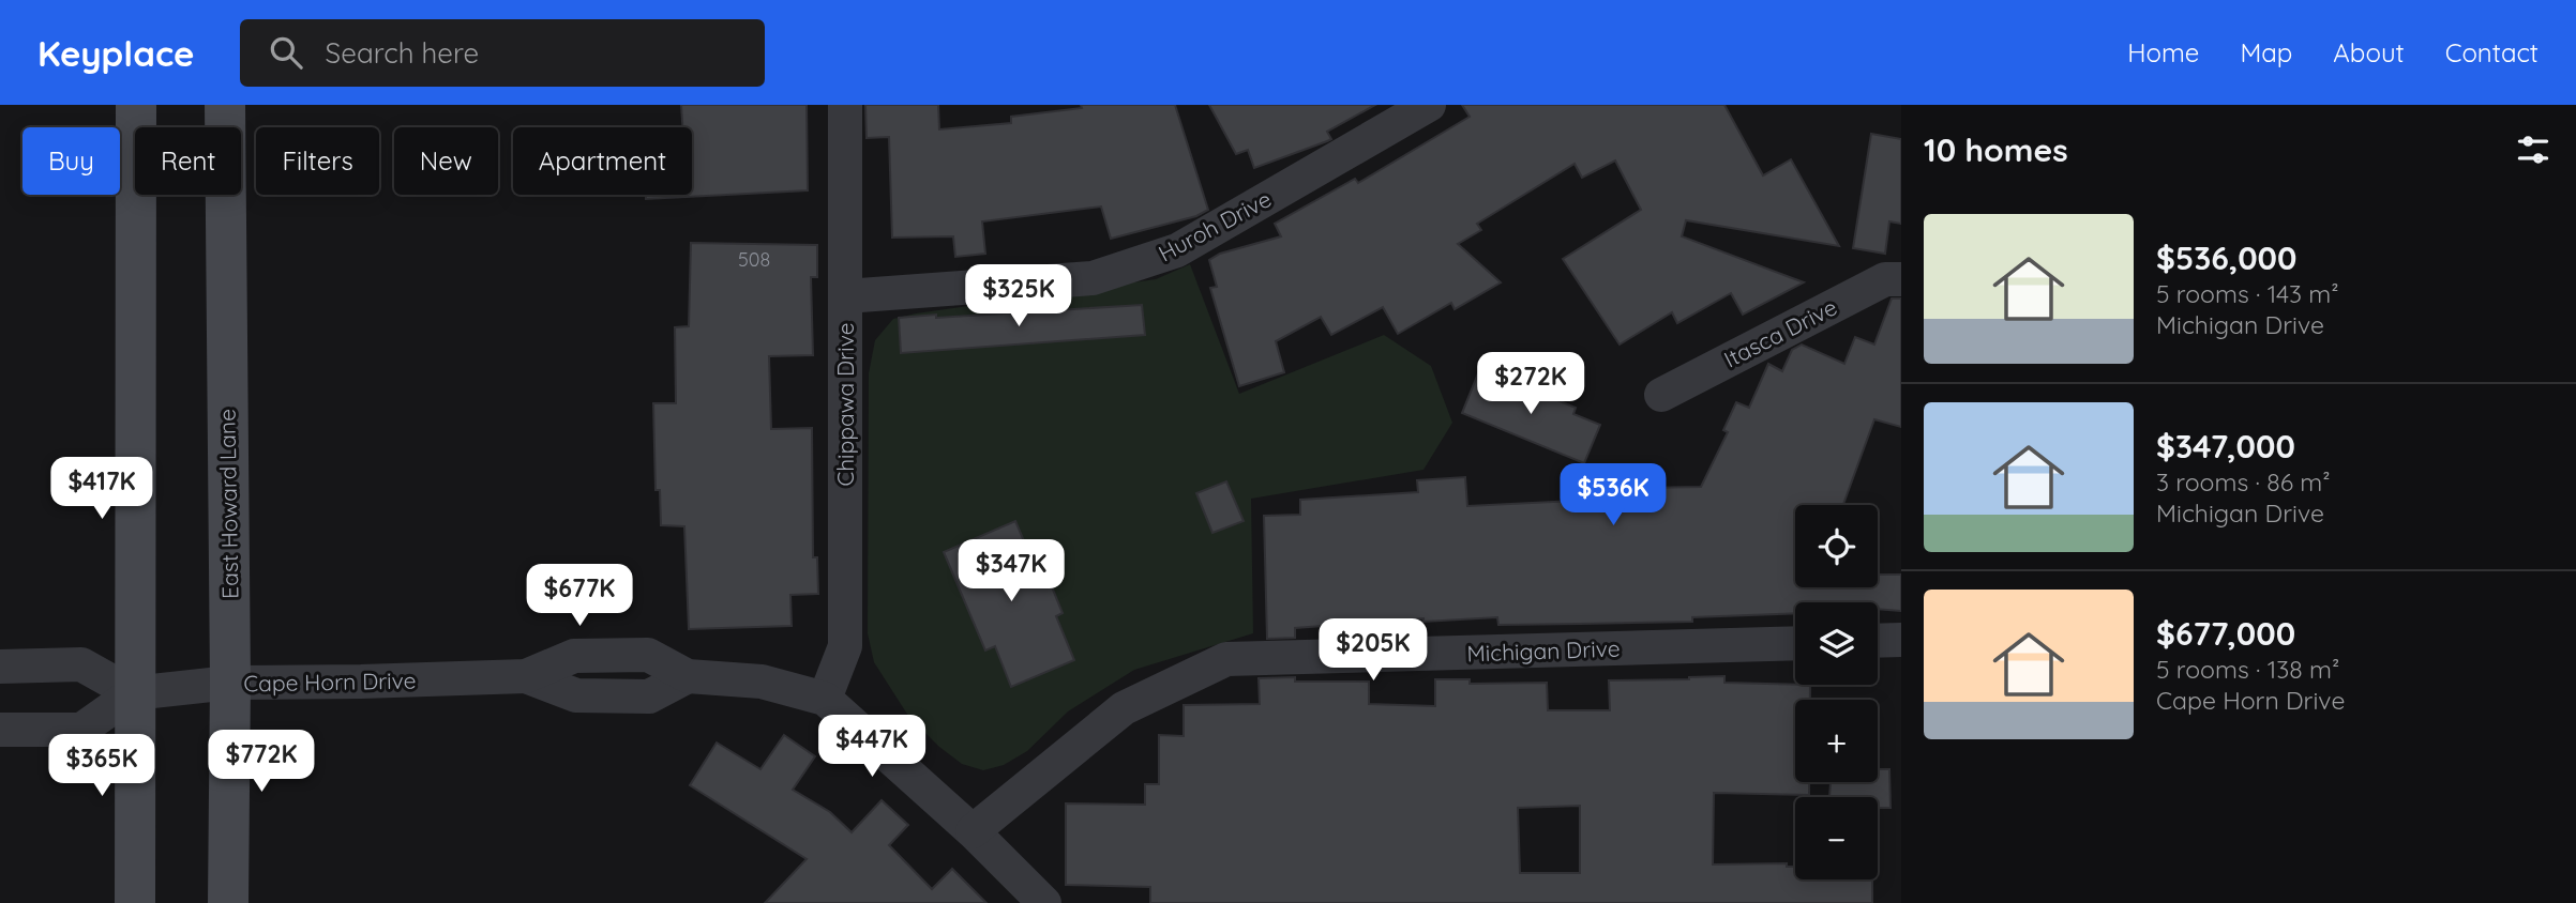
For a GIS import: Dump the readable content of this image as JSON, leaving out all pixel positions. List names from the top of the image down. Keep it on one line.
{"streets":{"main road":["East Howard Lane"],"street":["Huroh Drive","Itasca Drive","Chippawa Drive","Michigan Drive","Cape Horn Drive"]},"crossings":[["Huroh Drive","Chippawa Drive"],["East Howard Lane","Cape Horn Drive"]],"house_numbers":["508"],"page":{"header":"Keyplace","search":"Search here","nav":["Home","Map","About","Contact"],"heading":"10 homes","chip":["Buy","Rent","Filters","New","Apartment"],"list":[{"name":"$536,000","note":"5 rooms · 143 m² · Michigan Drive"},{"name":"$347,000","note":"3 rooms · 86 m² · Michigan Drive"},{"name":"$677,000","note":"5 rooms · 138 m² · Cape Horn Drive"}],"price":["$325K","$272K","$417K","$536K","$347K","$677K","$205K","$447K","$772K","$365K"],"map_buttons":["+","−"]}}
